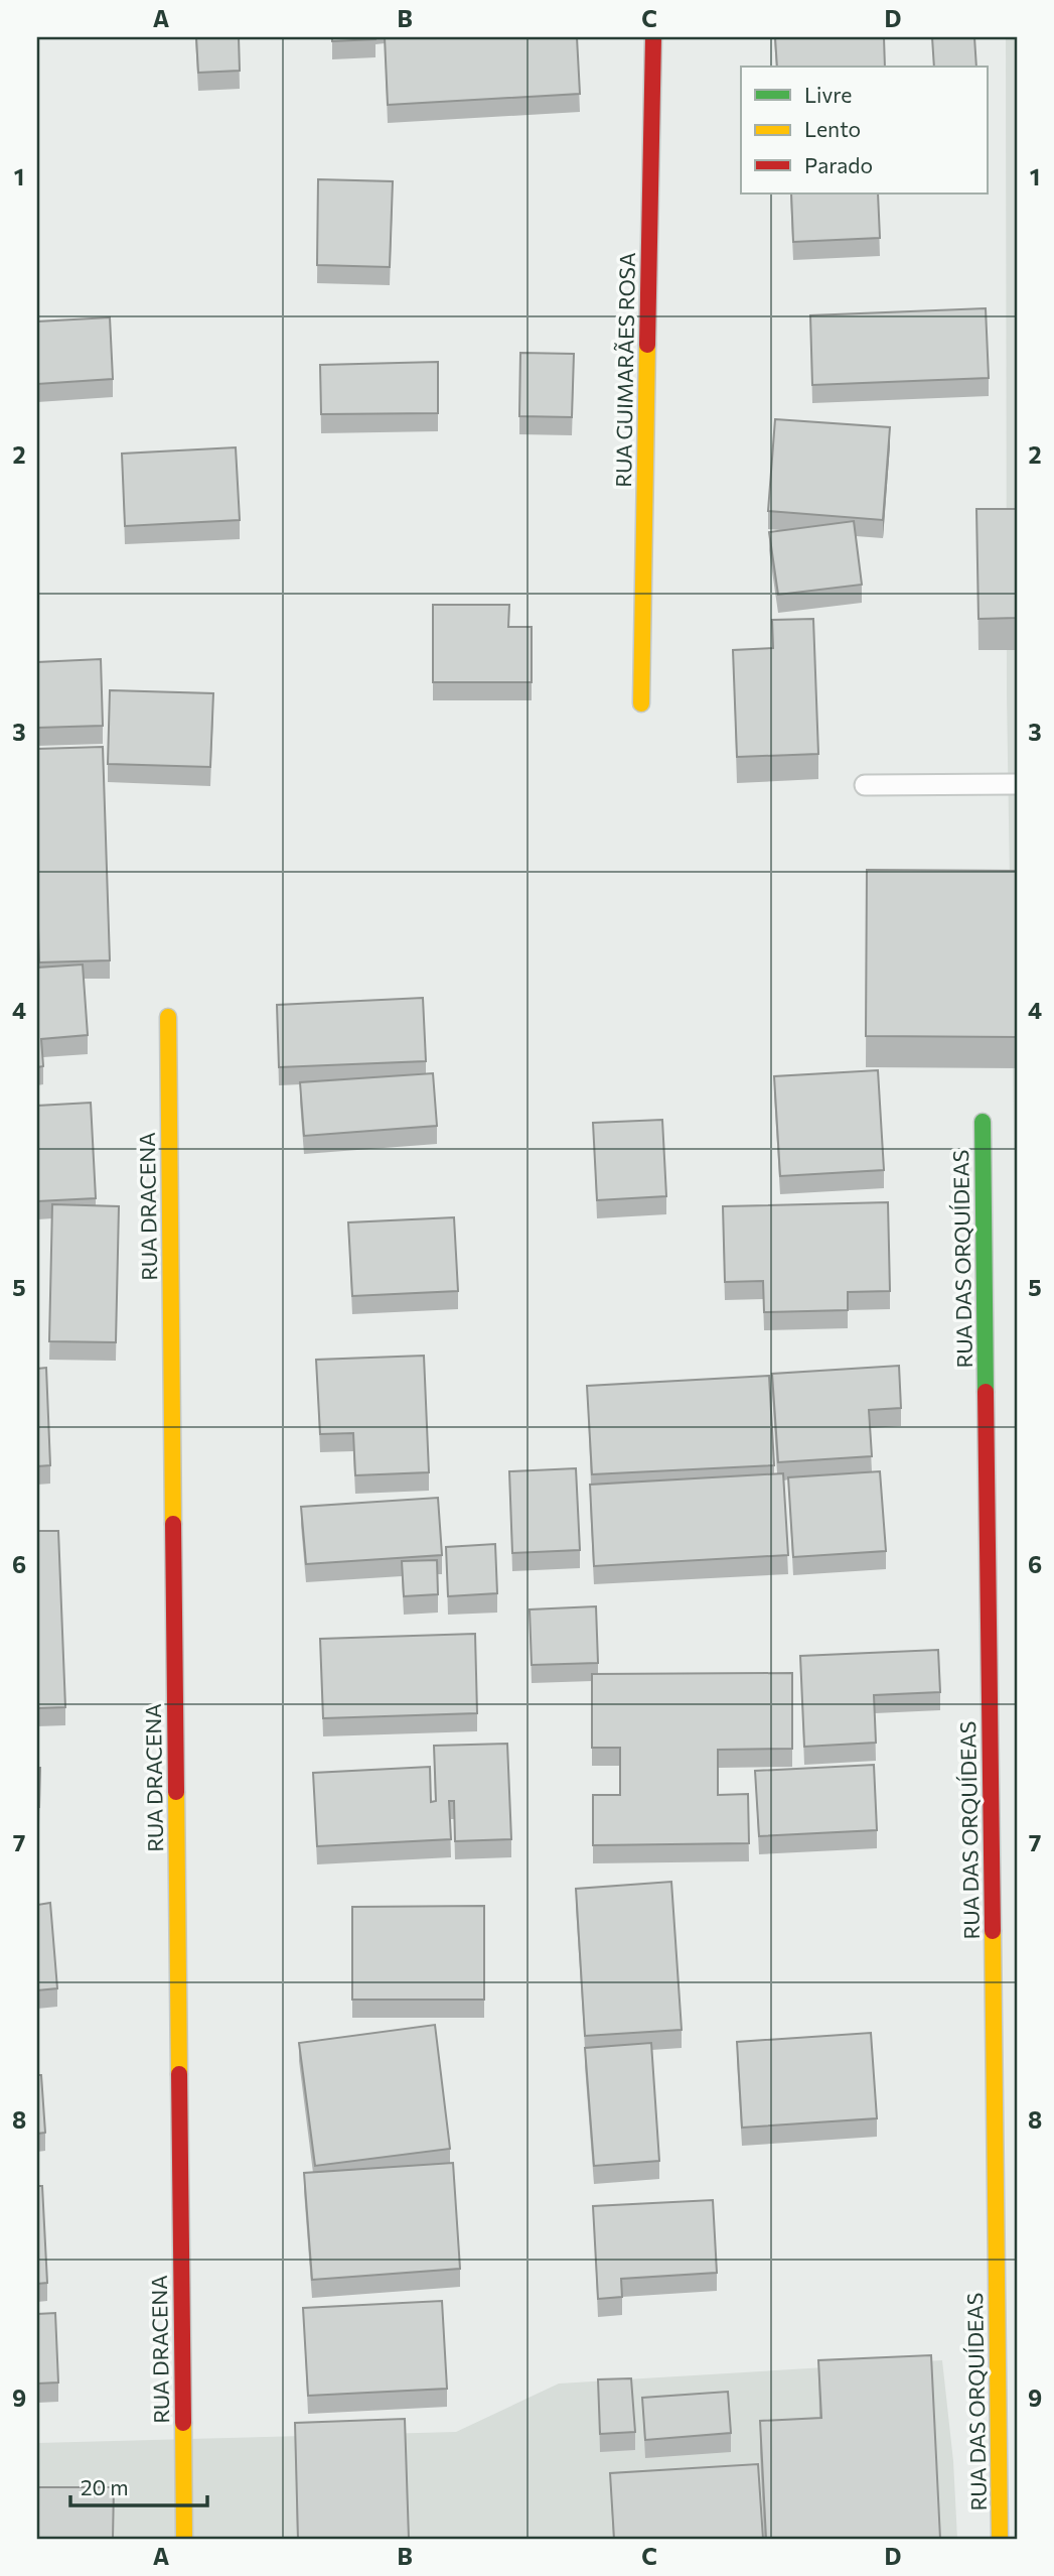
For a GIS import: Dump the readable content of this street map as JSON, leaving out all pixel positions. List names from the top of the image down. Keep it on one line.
{"streets":{"street":["RUA GUIMARÃES ROSA","RUA DRACENA","RUA DAS ORQUÍDEAS"]},"legend":["Livre","Lento","Parado"],"scale_bar":"20 m","grid":{"columns":["A","B","C","D"],"rows":["1","2","3","4","5","6","7","8","9"]}}
